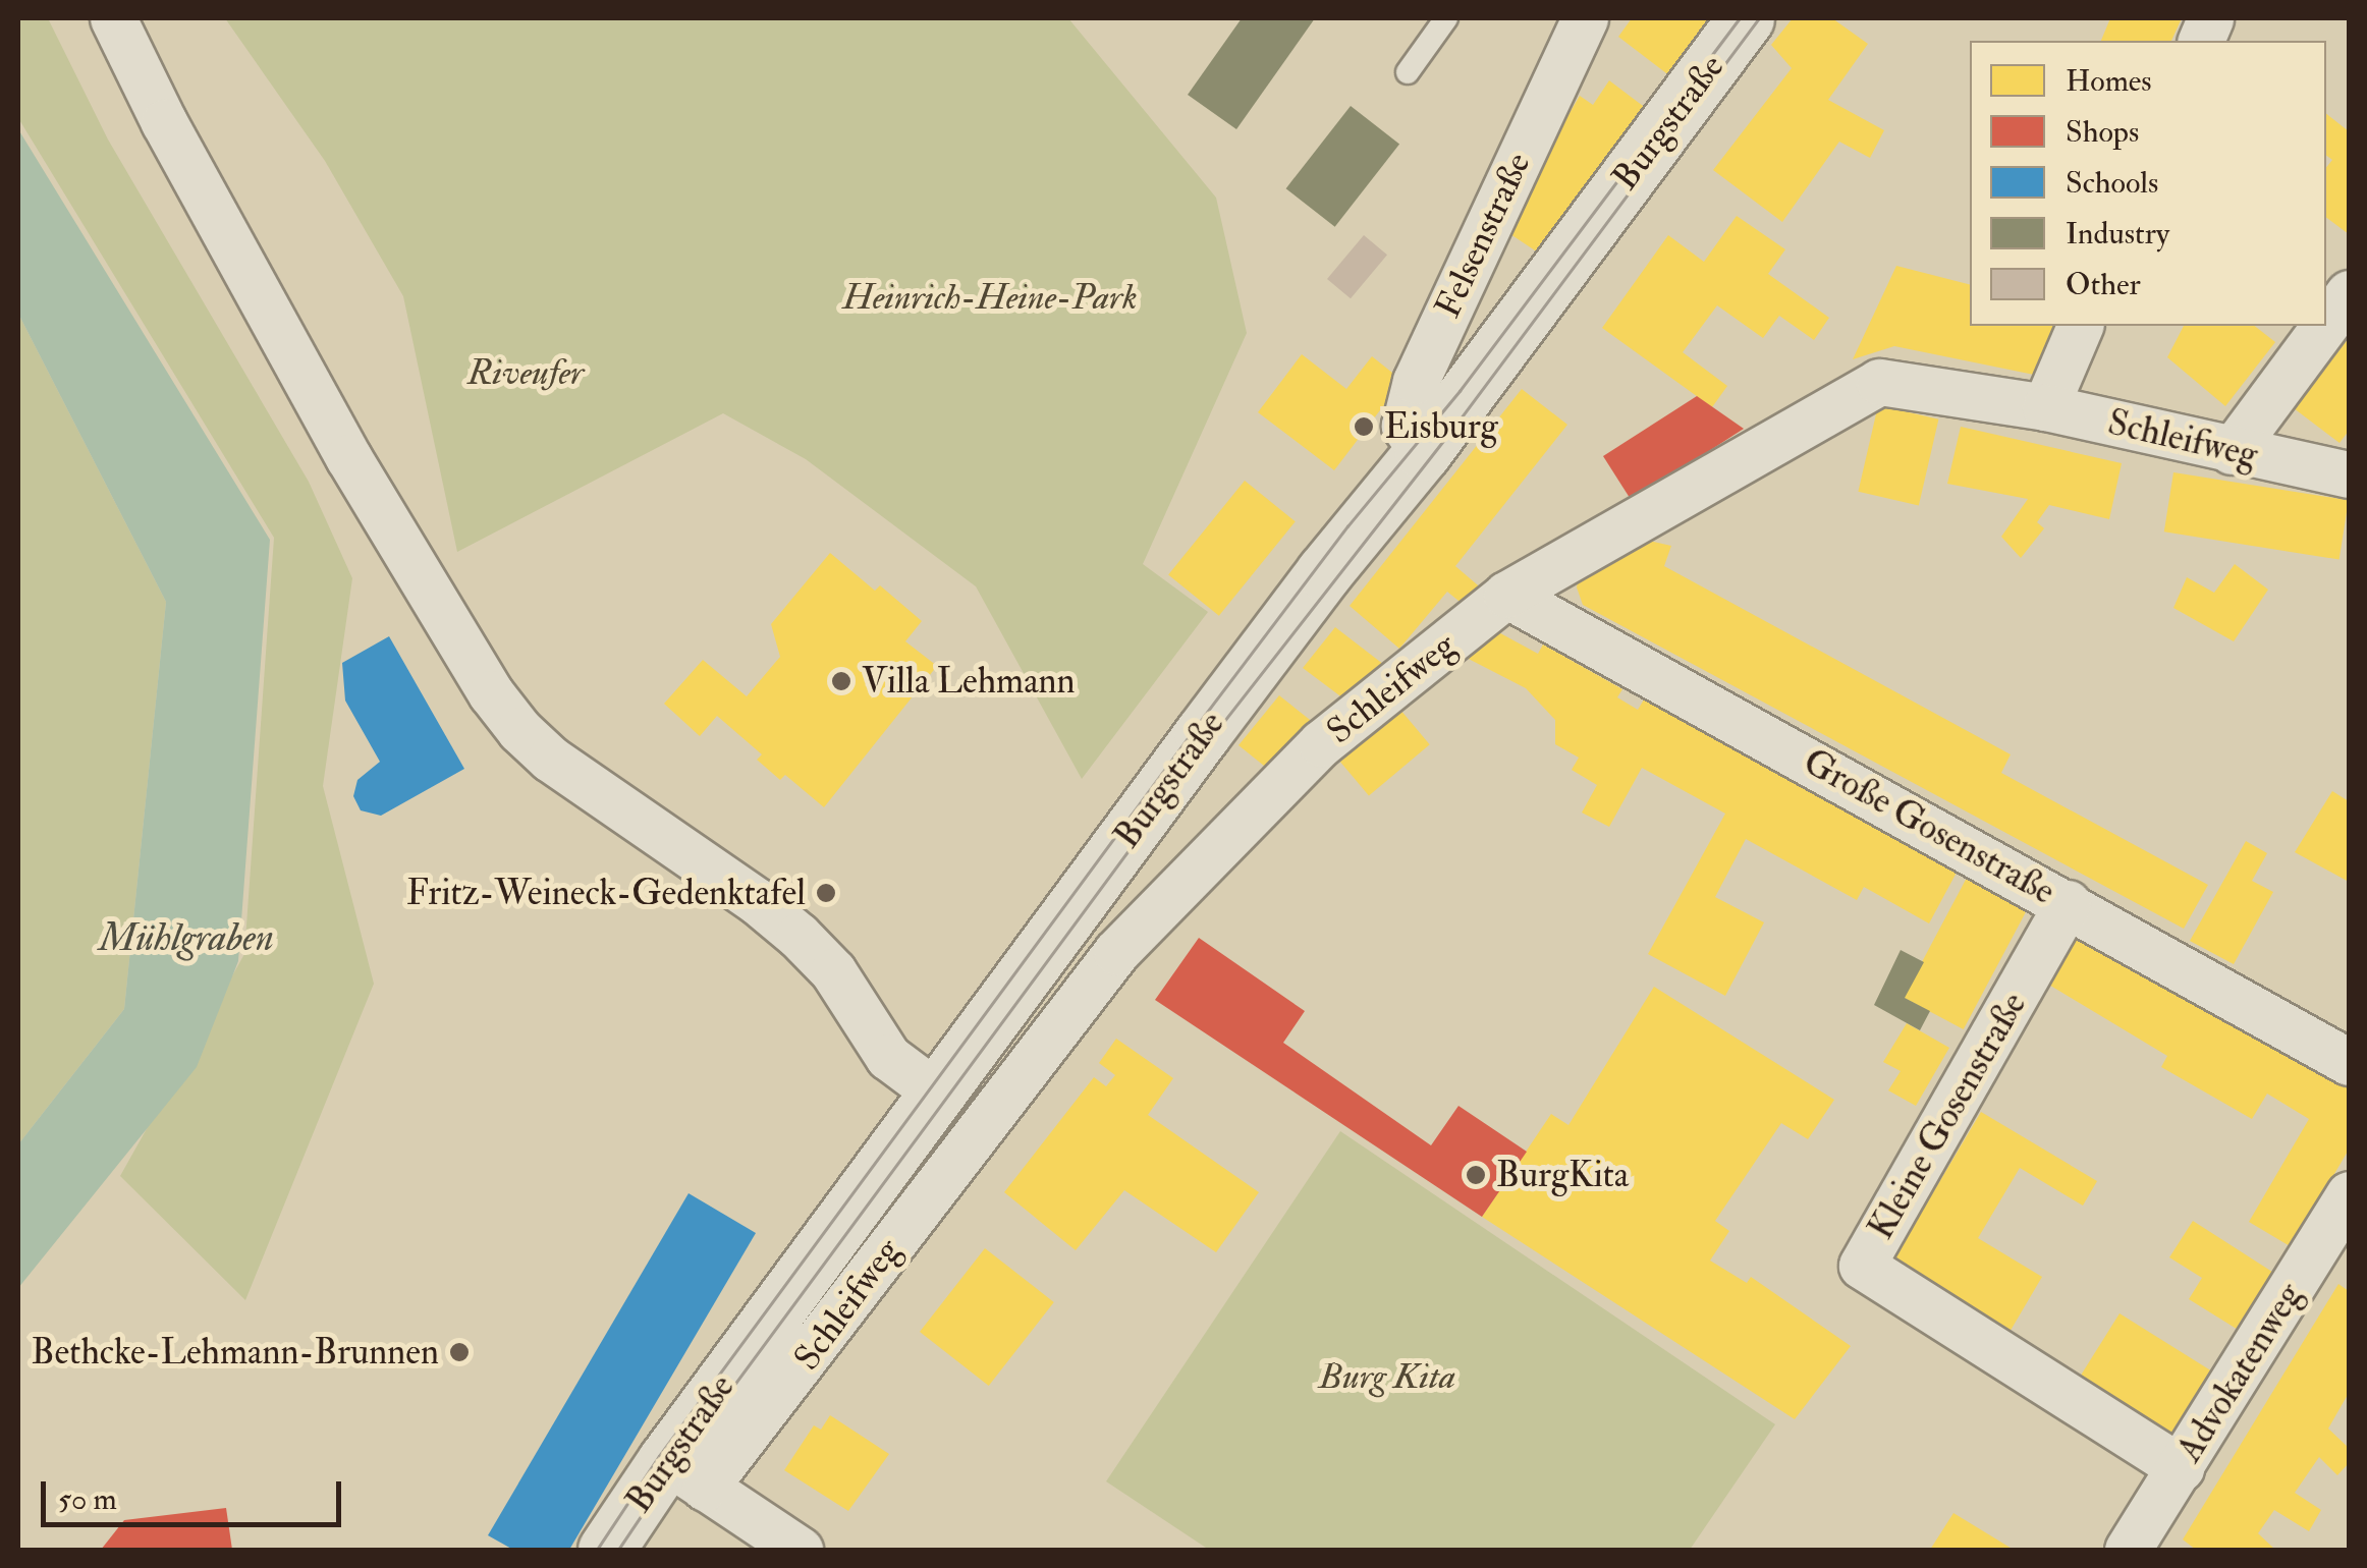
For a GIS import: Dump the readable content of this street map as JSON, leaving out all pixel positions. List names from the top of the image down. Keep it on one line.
{"streets":{"street":["Burgstraße","Felsenstraße","Schleifweg","Große Gosenstraße","Kleine Gosenstraße","Advokatenweg"]},"crossings":[["Burgstraße","Felsenstraße"],["Burgstraße","Schleifweg"],["Schleifweg","Große Gosenstraße"],["Große Gosenstraße","Kleine Gosenstraße"],["Kleine Gosenstraße","Advokatenweg"]],"water":["Mühlgraben"],"parks":["Heinrich-Heine-Park","Riveufer","Burg Kita"],"places":["Eisburg","Villa Lehmann","Fritz-Weineck-Gedenktafel","BurgKita","Bethcke-Lehmann-Brunnen"],"legend":["Homes","Shops","Schools","Industry","Other"],"scale_bar":"50 m"}
